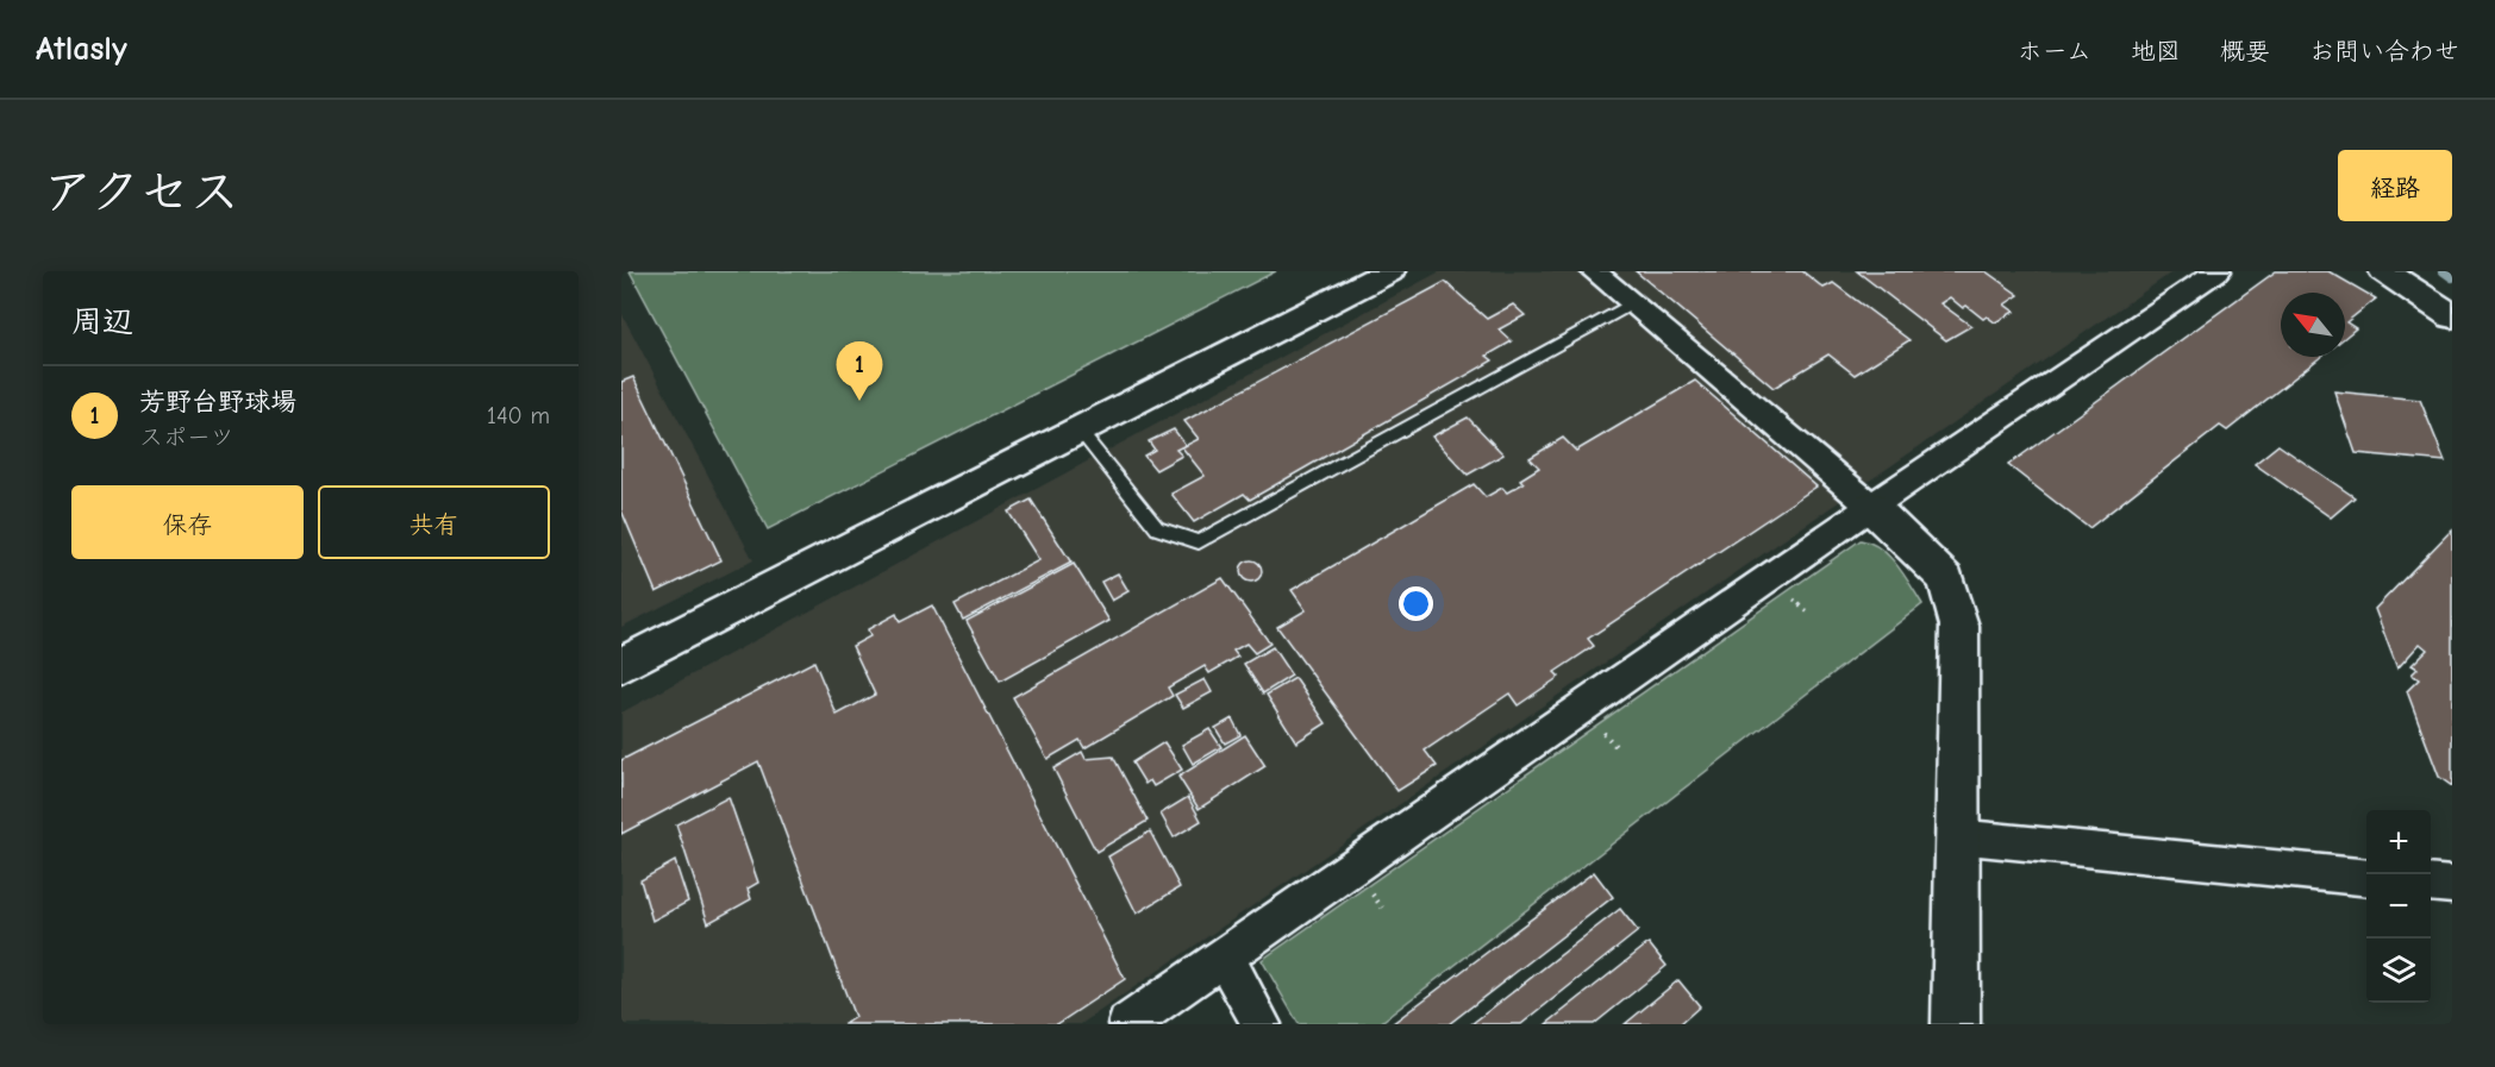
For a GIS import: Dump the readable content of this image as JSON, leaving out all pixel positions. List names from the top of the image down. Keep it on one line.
{"north":"top left","page":{"header":"Atlasly","nav":["ホーム","地図","概要","お問い合わせ"],"title":"アクセス","buttons":["経路",["保存","共有"]],"heading":"周辺","pins":"1","list":[{"mark":"1","name":"芳野台野球場","note":"スポーツ","value":"140 m"}],"map_buttons":["+","−"]}}
